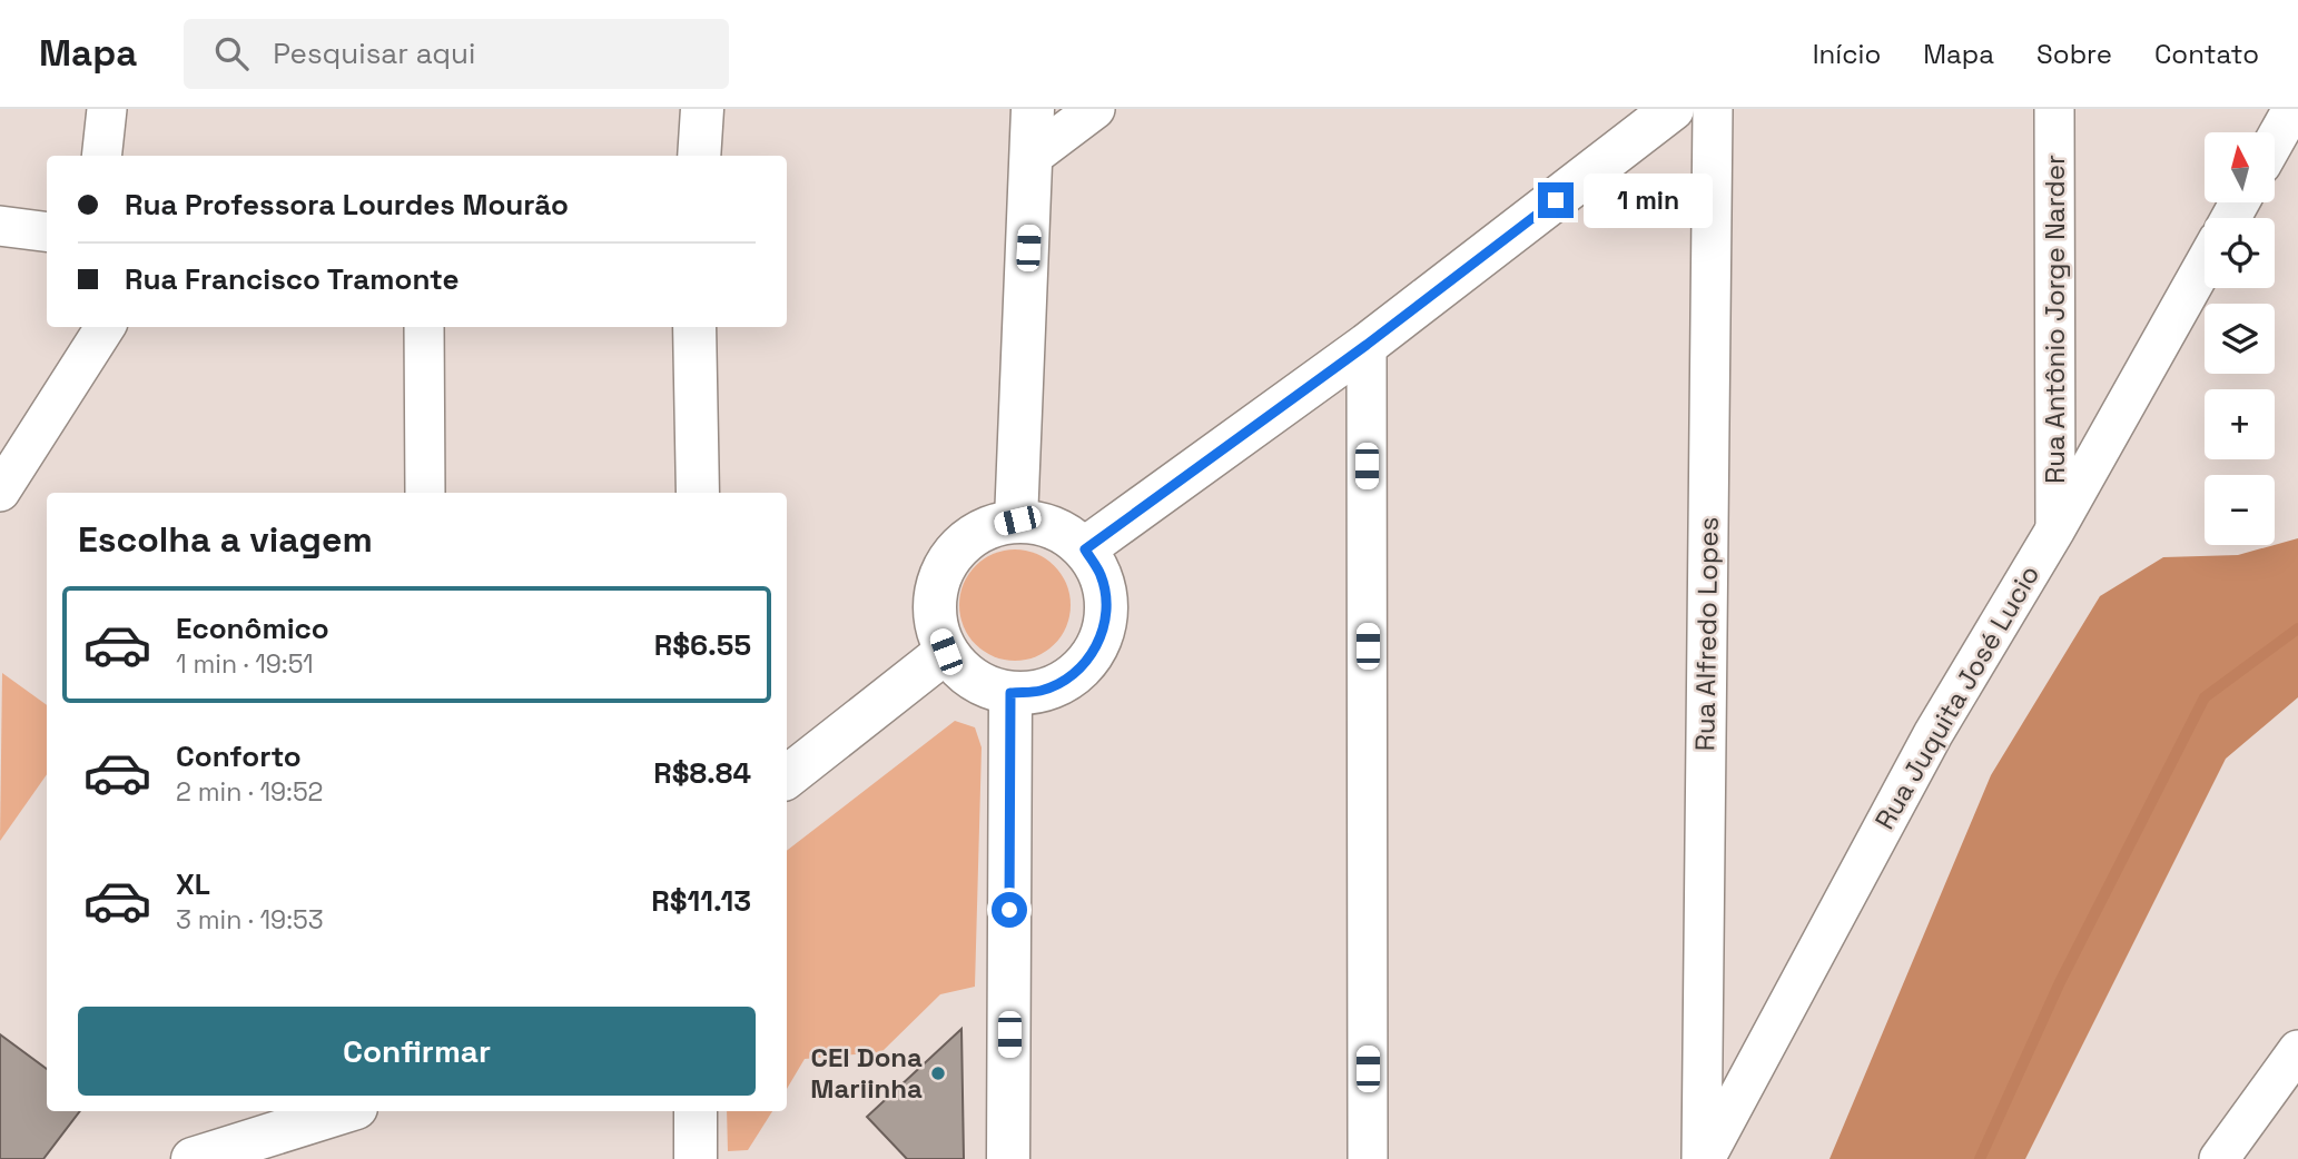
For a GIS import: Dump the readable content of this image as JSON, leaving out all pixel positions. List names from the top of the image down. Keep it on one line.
{"streets":{"street":["Rua Antônio Jorge Narder","Rua Alfredo Lopes","Rua Juquita José Lucio"]},"crossings":[["Rua Antônio Jorge Narder","Rua Juquita José Lucio"],["Rua Alfredo Lopes","Rua Juquita José Lucio"]],"places":["CEI Dona Mariinha"],"north":"top","page":{"header":"Mapa","search":"Pesquisar aqui","nav":["Início","Mapa","Sobre","Contato"],"map_buttons":["+","−"],"banner":["Rua Professora Lourdes Mourão","Rua Francisco Tramonte"],"bubble":"1 min","heading":"Escolha a viagem","list":[{"name":"Econômico","note":"1 min · 19:51","value":"R$6.55"},{"name":"Conforto","note":"2 min · 19:52","value":"R$8.84"},{"name":"XL","note":"3 min · 19:53","value":"R$11.13"}],"buttons":"Confirmar"}}
